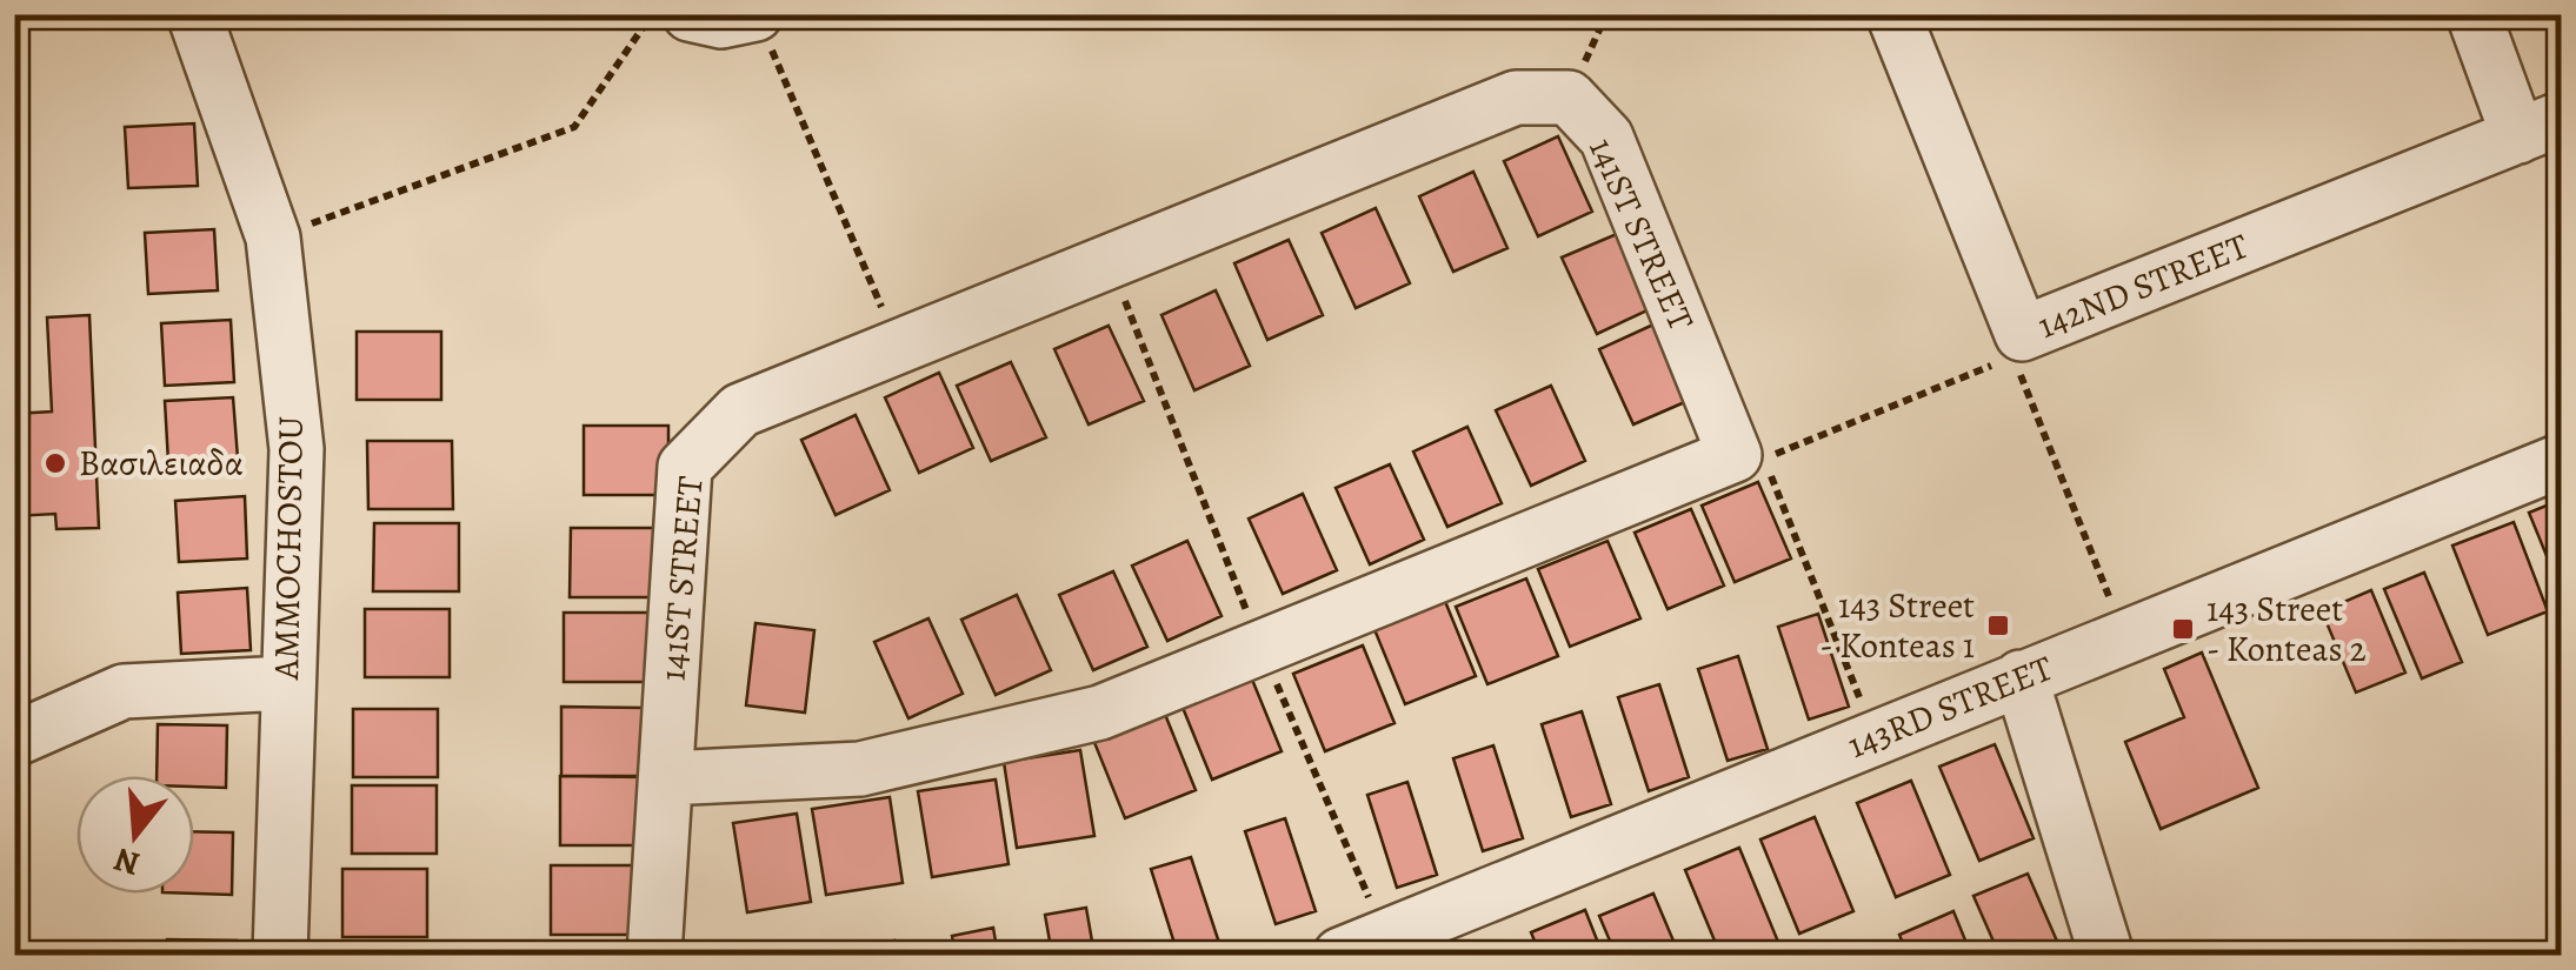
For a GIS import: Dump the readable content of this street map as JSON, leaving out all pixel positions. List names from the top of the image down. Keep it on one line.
{"streets":{"street":["141ST STREET","142ND STREET","AMMOCHOSTOU","143RD STREET"]},"places":{"other":["Βασιλειαδα"],"transit":["143 Street - Konteas 1","143 Street - Konteas 2"]},"north":"bottom"}
